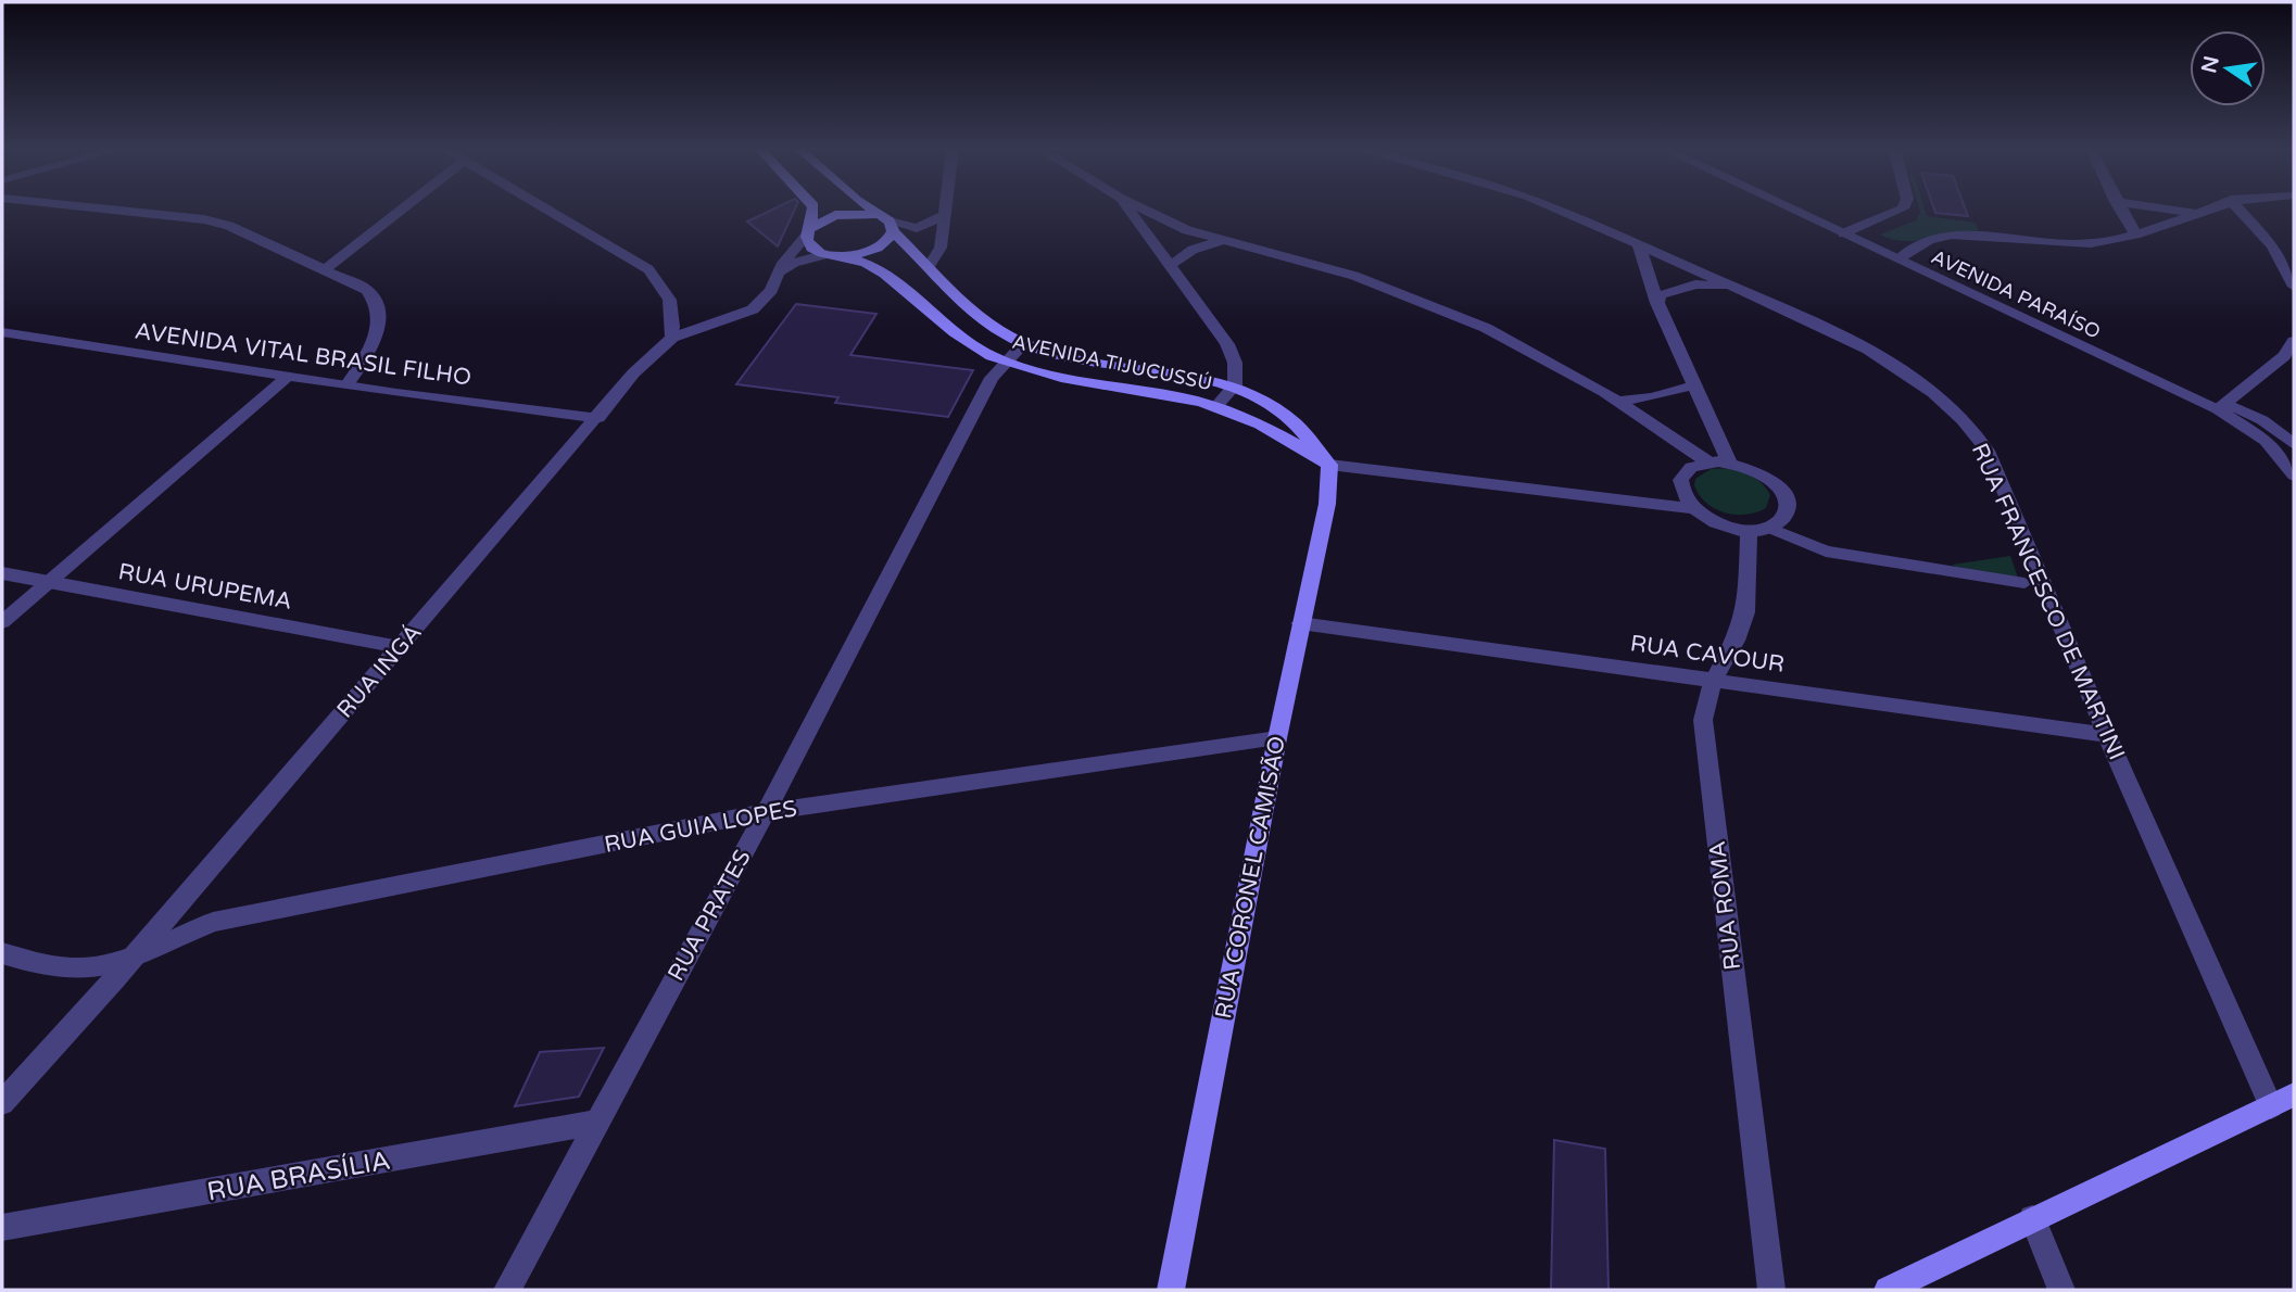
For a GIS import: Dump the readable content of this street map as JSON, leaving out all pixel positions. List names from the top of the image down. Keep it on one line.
{"streets":{"main road":["AVENIDA TIJUCUSSÚ","RUA CORONEL CAMISÃO"],"street":["AVENIDA PARAÍSO","AVENIDA VITAL BRASIL FILHO","RUA URUPEMA","RUA FRANCESCO DE MARTINI","RUA CAVOUR","RUA INGÁ","RUA GUIA LOPES","RUA ROMA","RUA PRATES","RUA BRASÍLIA"]},"crossings":[["AVENIDA VITAL BRASIL FILHO","RUA INGÁ"],["AVENIDA TIJUCUSSÚ","RUA INGÁ"],["AVENIDA TIJUCUSSÚ","RUA CORONEL CAMISÃO"],["AVENIDA TIJUCUSSÚ","RUA PRATES"],["RUA URUPEMA","RUA INGÁ"],["RUA FRANCESCO DE MARTINI","RUA CAVOUR"],["RUA CAVOUR","RUA CORONEL CAMISÃO"],["RUA CAVOUR","RUA ROMA"],["RUA INGÁ","RUA GUIA LOPES"],["RUA GUIA LOPES","RUA CORONEL CAMISÃO"],["RUA GUIA LOPES","RUA PRATES"],["RUA PRATES","RUA BRASÍLIA"]],"north":"left"}
